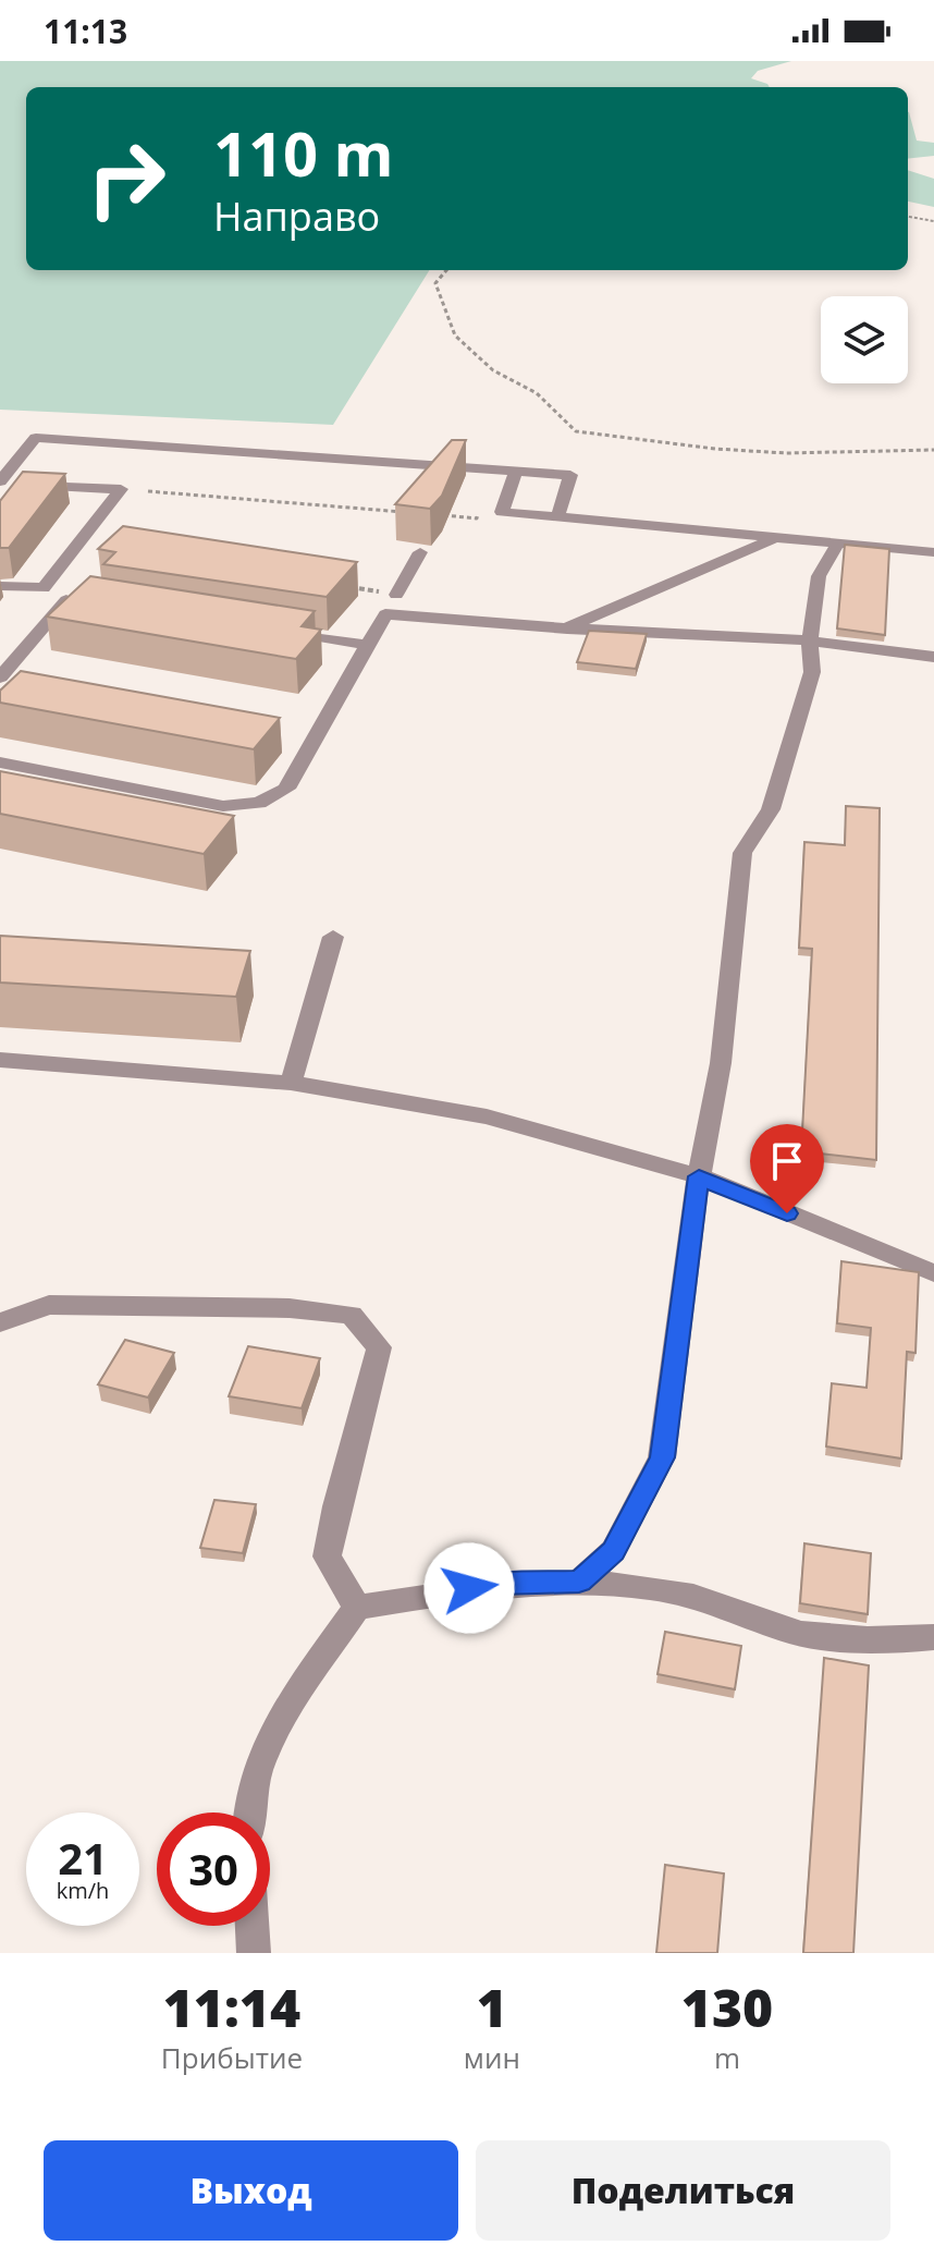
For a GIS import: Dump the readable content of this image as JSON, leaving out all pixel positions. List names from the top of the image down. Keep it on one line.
{"page":{"status":"11:13","turn":["110 m","Направо"],"speed":"21 km/h","limit":"30","eta":["11:14","Прибытие","1","мин","130","m"],"buttons":["Выход","Поделиться"]}}
